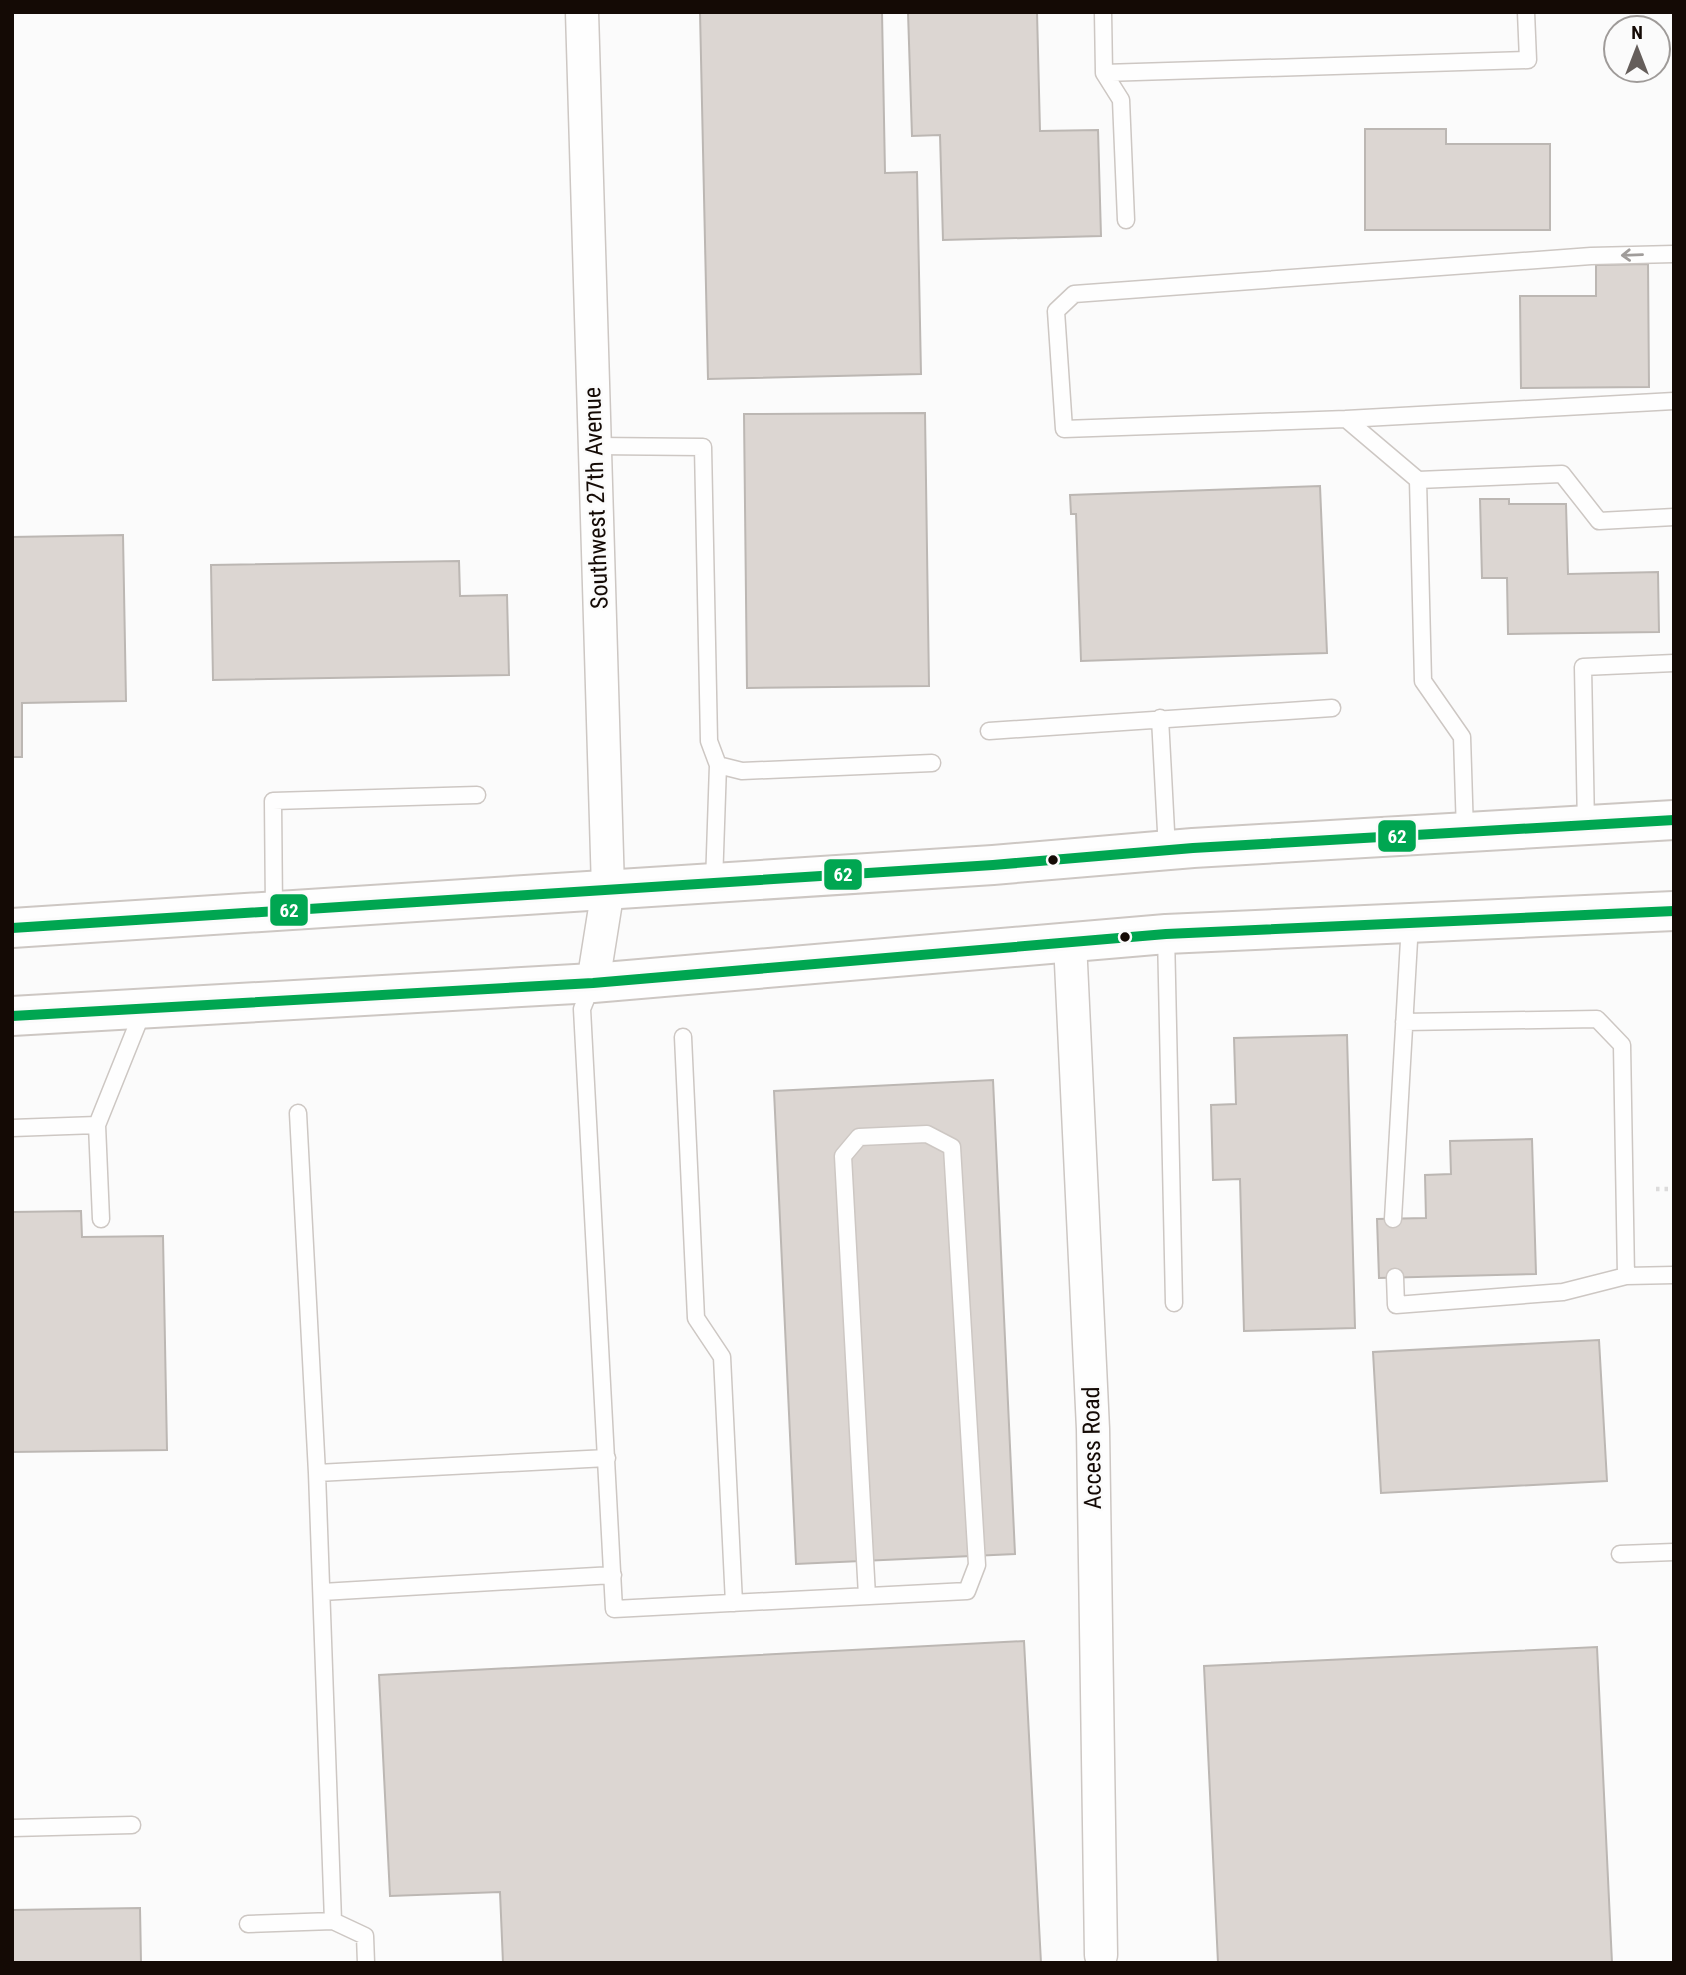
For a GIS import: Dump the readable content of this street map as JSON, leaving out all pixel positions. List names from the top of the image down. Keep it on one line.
{"streets":{"street":["Southwest 27th Avenue","Access Road"]},"lines":["transit line 62"],"north":"top"}
